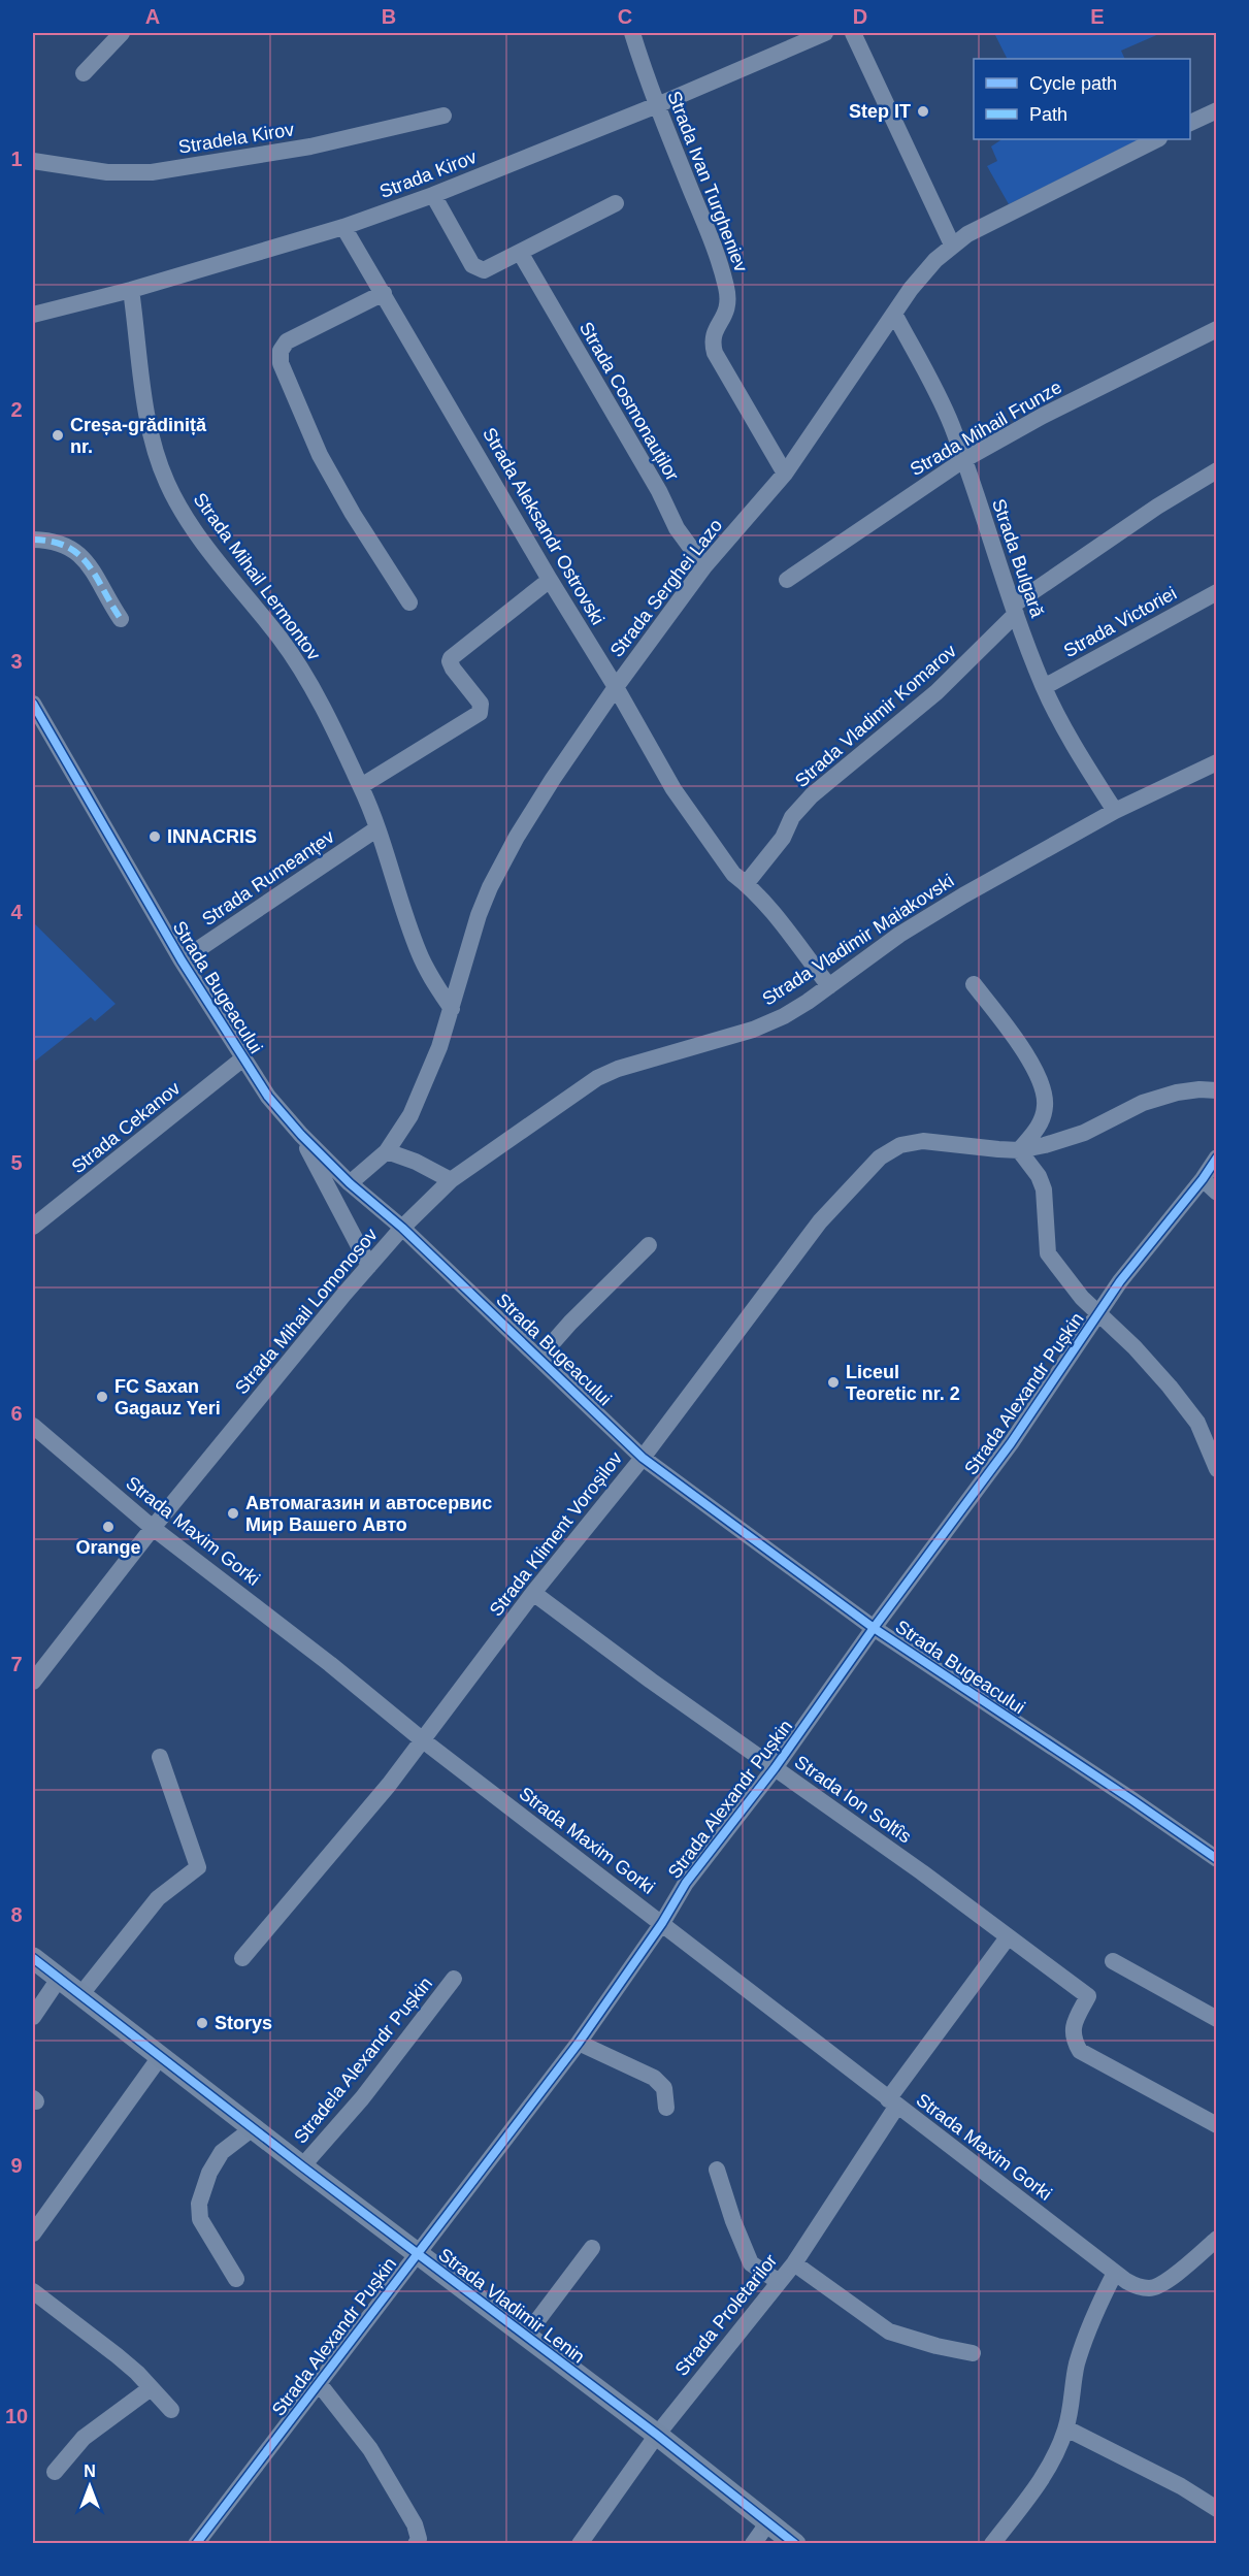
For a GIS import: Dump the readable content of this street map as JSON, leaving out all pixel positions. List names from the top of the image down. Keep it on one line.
{"streets":{"main road":["Strada Vladimir Lenin"],"street":["Stradela Kirov","Strada Kirov","Strada Ivan Turgheniev","Strada Cosmonauților","Strada Mihail Frunze","Strada Aleksandr Ostrovski","Strada Bulgară","Strada Mihail Lermontov","Strada Serghei Lazo","Strada Victoriei","Strada Vladimir Komarov","Strada Rumeanțev","Strada Vladimir Maiakovski","Strada Bugeacului","Strada Cekanov","Strada Mihail Lomonosov","Strada Alexandr Pușkin","Strada Maxim Gorki","Strada Kliment Voroșilov","Strada Ion Soltîs","Stradela Alexandr Pușkin","Strada Proletarilor"]},"crossings":[["Strada Kirov","Strada Ivan Turgheniev"],["Strada Kirov","Strada Aleksandr Ostrovski"],["Strada Kirov","Strada Mihail Lermontov"],["Strada Ivan Turgheniev","Strada Serghei Lazo"],["Strada Cosmonauților","Strada Serghei Lazo"],["Strada Mihail Frunze","Strada Bulgară"],["Strada Aleksandr Ostrovski","Strada Serghei Lazo"],["Strada Aleksandr Ostrovski","Strada Vladimir Komarov"],["Strada Aleksandr Ostrovski","Strada Vladimir Maiakovski"],["Strada Bulgară","Strada Serghei Lazo"],["Strada Bulgară","Strada Victoriei"],["Strada Bulgară","Strada Vladimir Komarov"],["Strada Bulgară","Strada Vladimir Maiakovski"],["Strada Mihail Lermontov","Strada Serghei Lazo"],["Strada Mihail Lermontov","Strada Rumeanțev"],["Strada Serghei Lazo","Strada Bugeacului"],["Strada Rumeanțev","Strada Bugeacului"],["Strada Vladimir Maiakovski","Strada Bugeacului"],["Strada Vladimir Maiakovski","Strada Mihail Lomonosov"],["Strada Bugeacului","Strada Cekanov"],["Strada Bugeacului","Strada Mihail Lomonosov"],["Strada Bugeacului","Strada Alexandr Pușkin"],["Strada Bugeacului","Strada Kliment Voroșilov"],["Strada Mihail Lomonosov","Strada Maxim Gorki"],["Strada Alexandr Pușkin","Strada Maxim Gorki"],["Strada Alexandr Pușkin","Strada Ion Soltîs"],["Strada Alexandr Pușkin","Strada Vladimir Lenin"],["Strada Maxim Gorki","Strada Kliment Voroșilov"],["Strada Maxim Gorki","Strada Proletarilor"],["Strada Kliment Voroșilov","Strada Ion Soltîs"],["Strada Ion Soltîs","Strada Proletarilor"],["Stradela Alexandr Pușkin","Strada Vladimir Lenin"],["Strada Vladimir Lenin","Strada Proletarilor"]],"places":["Step IT","Creșa-grădiniță nr.","INNACRIS","Liceul Teoretic nr. 2","FC Saxan Gagauz Yeri","Автомагазин и автосервис Мир Вашего Авто","Orange","Storys"],"legend":["Cycle path","Path"],"north":"top","grid":{"columns":["A","B","C","D","E"],"rows":["1","2","3","4","5","6","7","8","9","10"]}}
